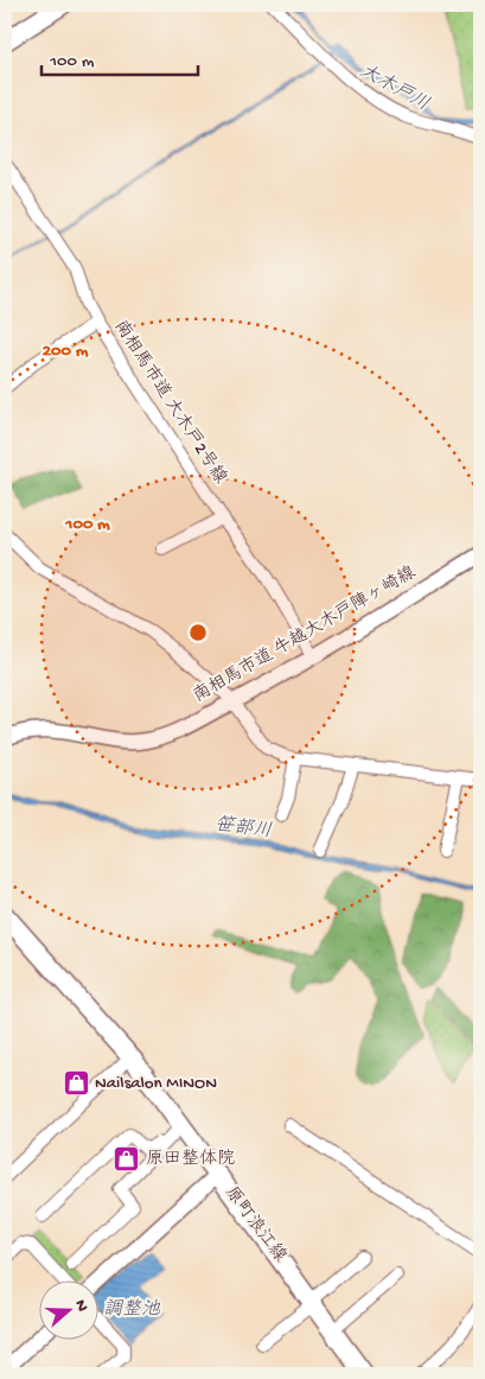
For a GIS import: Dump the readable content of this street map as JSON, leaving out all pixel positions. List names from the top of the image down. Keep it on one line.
{"streets":{"main road":["原町浪江線"],"street":["南相馬市道 大木戸2号線","南相馬市道 牛越大木戸陣ヶ崎線"]},"crossings":[["南相馬市道 大木戸2号線","南相馬市道 牛越大木戸陣ヶ崎線"]],"water":["大木戸川","笹部川","調整池"],"places":{"shop":["Nailsalon MINON","原田整体院"]},"scale_bar":"100 m","north":"right","rings":["200 m","100 m"]}
